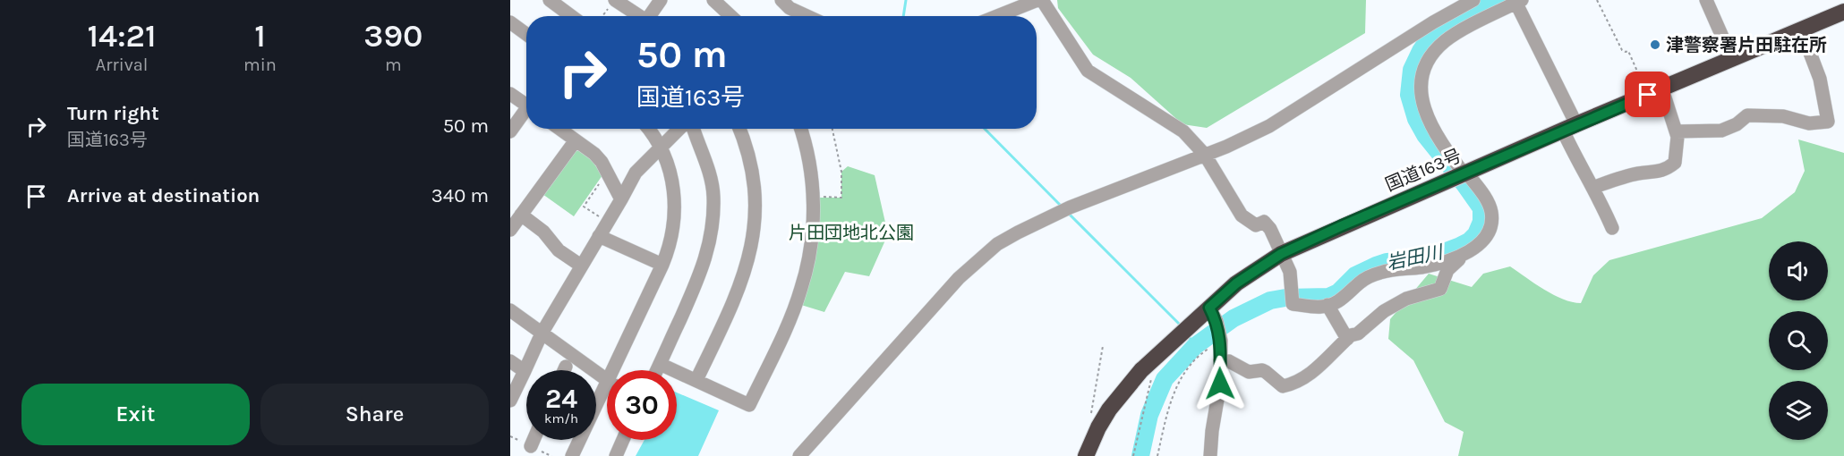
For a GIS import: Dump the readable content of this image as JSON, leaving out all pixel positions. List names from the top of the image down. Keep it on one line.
{"streets":{"highway":["国道163号"]},"water":["岩田川"],"parks":["片田団地北公園"],"places":["津警察署片田駐在所"],"page":{"eta":["14:21","Arrival","1","min","390","m"],"turn":["50 m","国道163号"],"list":[{"name":"Turn right","note":"国道163号","value":"50 m"},{"name":"Arrive at destination","value":"340 m"}],"speed":"24 km/h","limit":"30","buttons":["Exit","Share"]}}
